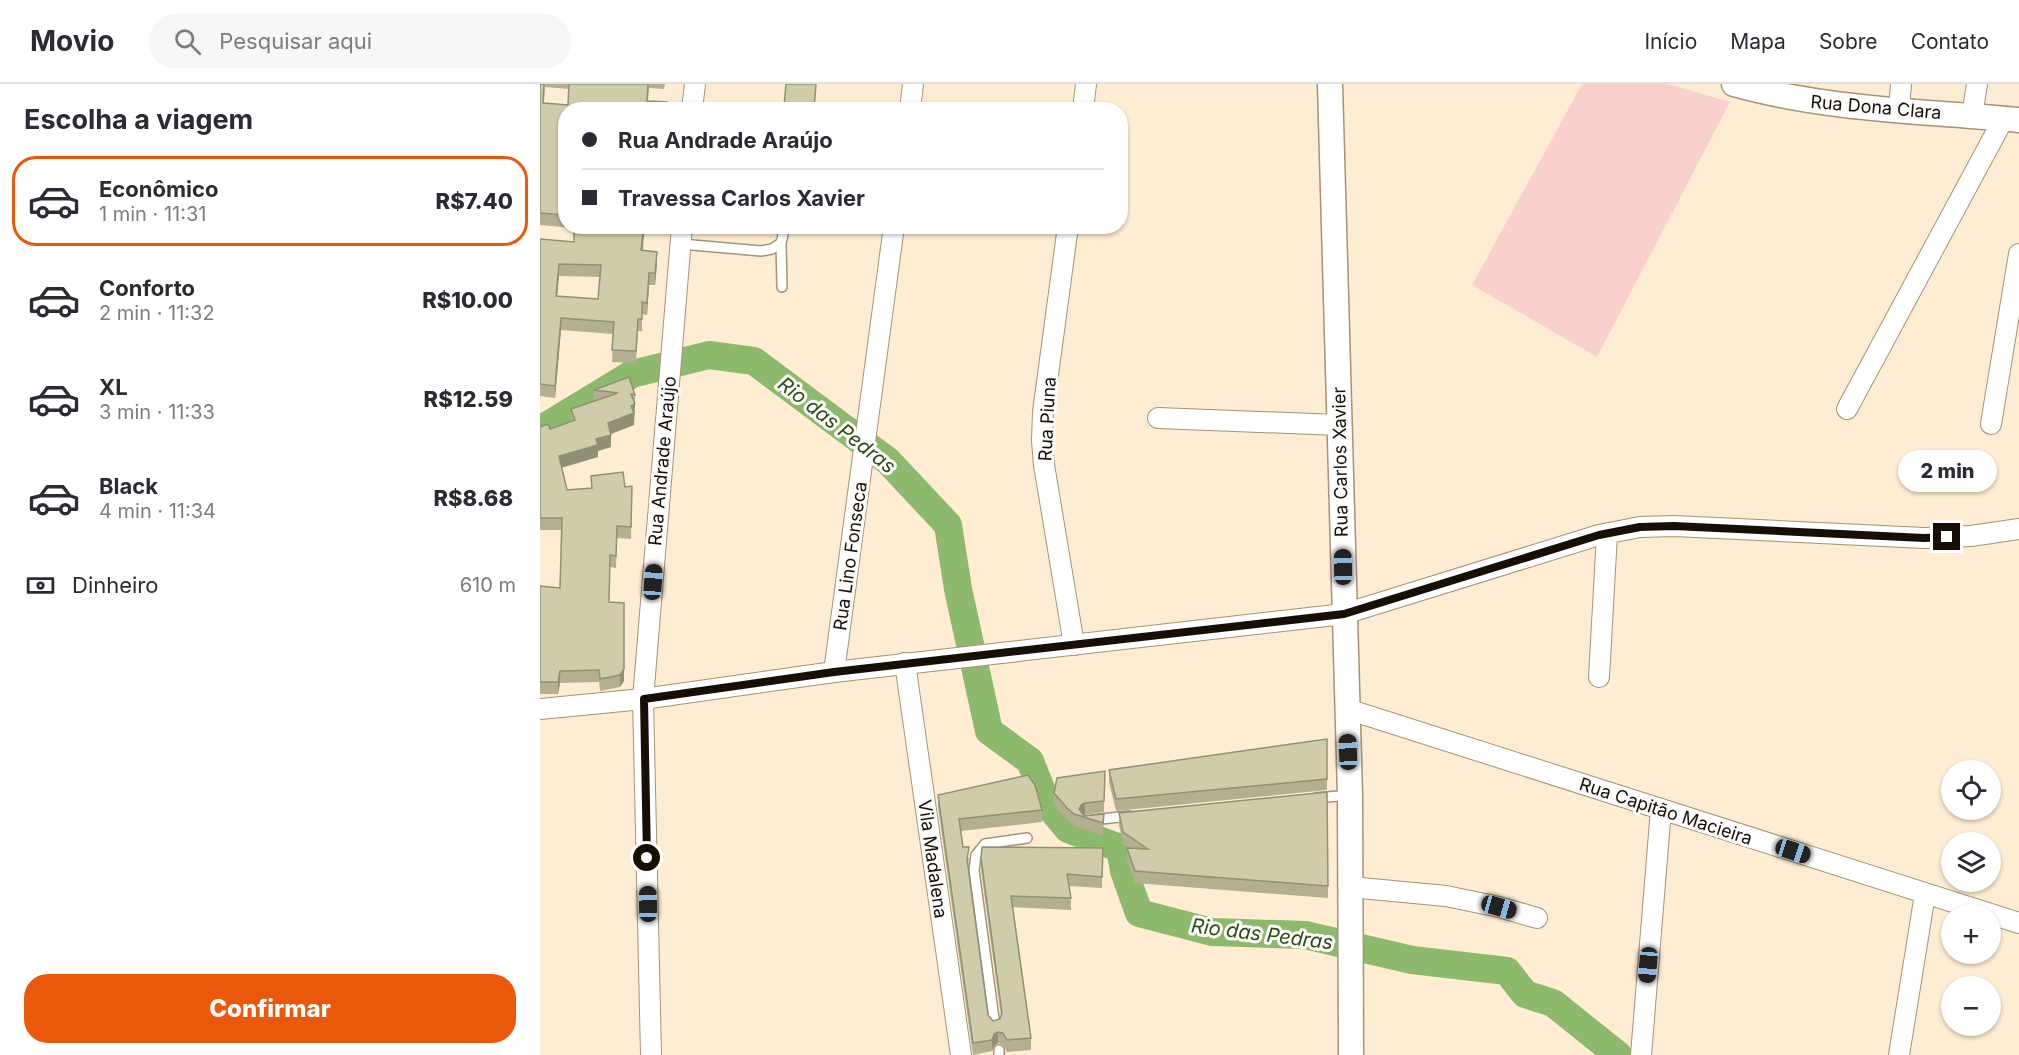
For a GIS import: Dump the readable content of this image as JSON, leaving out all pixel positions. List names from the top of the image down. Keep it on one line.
{"streets":{"street":["Rua Dona Clara","Rua Piuna","Rua Andrade Araújo","Rua Carlos Xavier","Rua Lino Fonseca","Rua Capitão Macieira","Vila Madalena"]},"crossings":[["Rua Carlos Xavier","Rua Capitão Macieira"]],"water":["Rio das Pedras"],"page":{"header":"Movio","search":"Pesquisar aqui","nav":["Início","Mapa","Sobre","Contato"],"heading":"Escolha a viagem","banner":["Rua Andrade Araújo","Travessa Carlos Xavier"],"list":[{"name":"Econômico","note":"1 min · 11:31","value":"R$7.40"},{"name":"Conforto","note":"2 min · 11:32","value":"R$10.00"},{"name":"XL","note":"3 min · 11:33","value":"R$12.59"},{"name":"Black","note":"4 min · 11:34","value":"R$8.68"}],"bubble":"2 min","pay":["Dinheiro","610 m"],"map_buttons":["+","−"],"buttons":"Confirmar"}}
